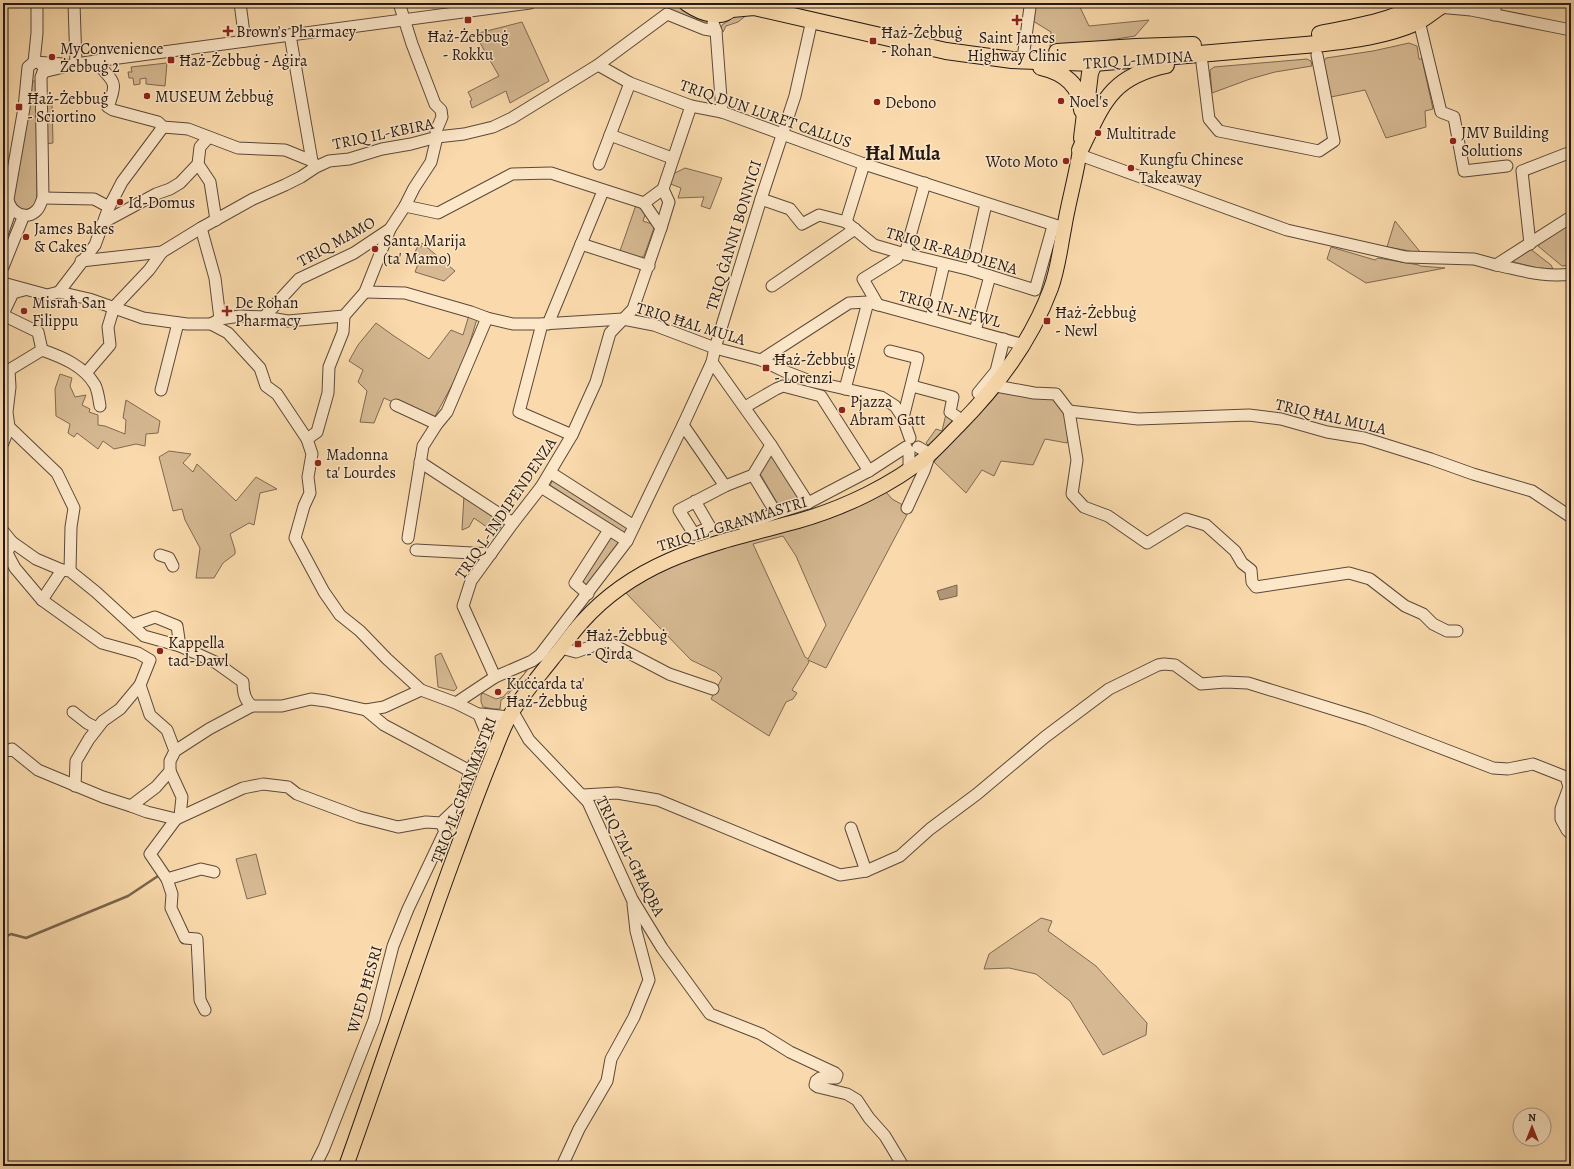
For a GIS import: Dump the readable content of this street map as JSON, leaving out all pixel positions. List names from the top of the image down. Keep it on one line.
{"streets":{"highway":["TRIQ L-IMDINA"],"main road":["TRIQ IL-GRANMASTRI"],"street":["TRIQ DUN LURET CALLUS","TRIQ IL-KBIRA","TRIQ ĠANNI BONNICI","TRIQ MAMO","TRIQ IR-RADDIENA","TRIQ IN-NEWL","TRIQ ĦAL MULA","TRIQ L-INDIPENDENZA","TRIQ TAL-GĦAQBA","WIED ĦESRI"]},"crossings":[["TRIQ L-IMDINA","TRIQ ĠANNI BONNICI"],["TRIQ DUN LURET CALLUS","TRIQ IL-KBIRA"],["TRIQ DUN LURET CALLUS","TRIQ ĠANNI BONNICI"],["TRIQ DUN LURET CALLUS","TRIQ IR-RADDIENA"],["TRIQ DUN LURET CALLUS","TRIQ IL-GRANMASTRI"],["TRIQ IL-KBIRA","TRIQ MAMO"],["TRIQ ĠANNI BONNICI","TRIQ IR-RADDIENA"],["TRIQ ĠANNI BONNICI","TRIQ ĦAL MULA"],["TRIQ ĠANNI BONNICI","TRIQ L-INDIPENDENZA"],["TRIQ MAMO","TRIQ ĦAL MULA"],["TRIQ IR-RADDIENA","TRIQ IL-GRANMASTRI"],["TRIQ IN-NEWL","TRIQ ĦAL MULA"],["TRIQ IN-NEWL","TRIQ IL-GRANMASTRI"],["TRIQ ĦAL MULA","TRIQ L-INDIPENDENZA"],["TRIQ ĦAL MULA","TRIQ IL-GRANMASTRI"],["TRIQ IL-GRANMASTRI","TRIQ TAL-GĦAQBA"]],"districts":["Ħal Mula"],"places":{"transit":["Ħaż-Żebbuġ - Rokku","Ħaż-Żebbuġ - Rohan","Ħaż-Żebbuġ - Aġira","Ħaż-Żebbuġ - Sciortino","Ħaż-Żebbuġ - Newl","Ħaż-Żebbuġ - Lorenzi","Ħaż-Żebbuġ - Qirda"],"health":["Saint James Highway Clinic","Brown’s Pharmacy","De Rohan Pharmacy"],"other":["MyConvenience Żebbuġ 2","MUSEUM Żebbuġ","Noel's","Debono","Multitrade","JMV Building Solutions","Woto Moto","Kungfu Chinese Takeaway","Id-Domus","James Bakes & Cakes","Santa Marija (ta' Mamo)","Misraħ San Filippu","Pjazza Abram Gatt","Madonna ta' Lourdes","Kappella tad-Dawl","Kuċċarda ta' Ħaż-Żebbuġ"]},"north":"top"}
